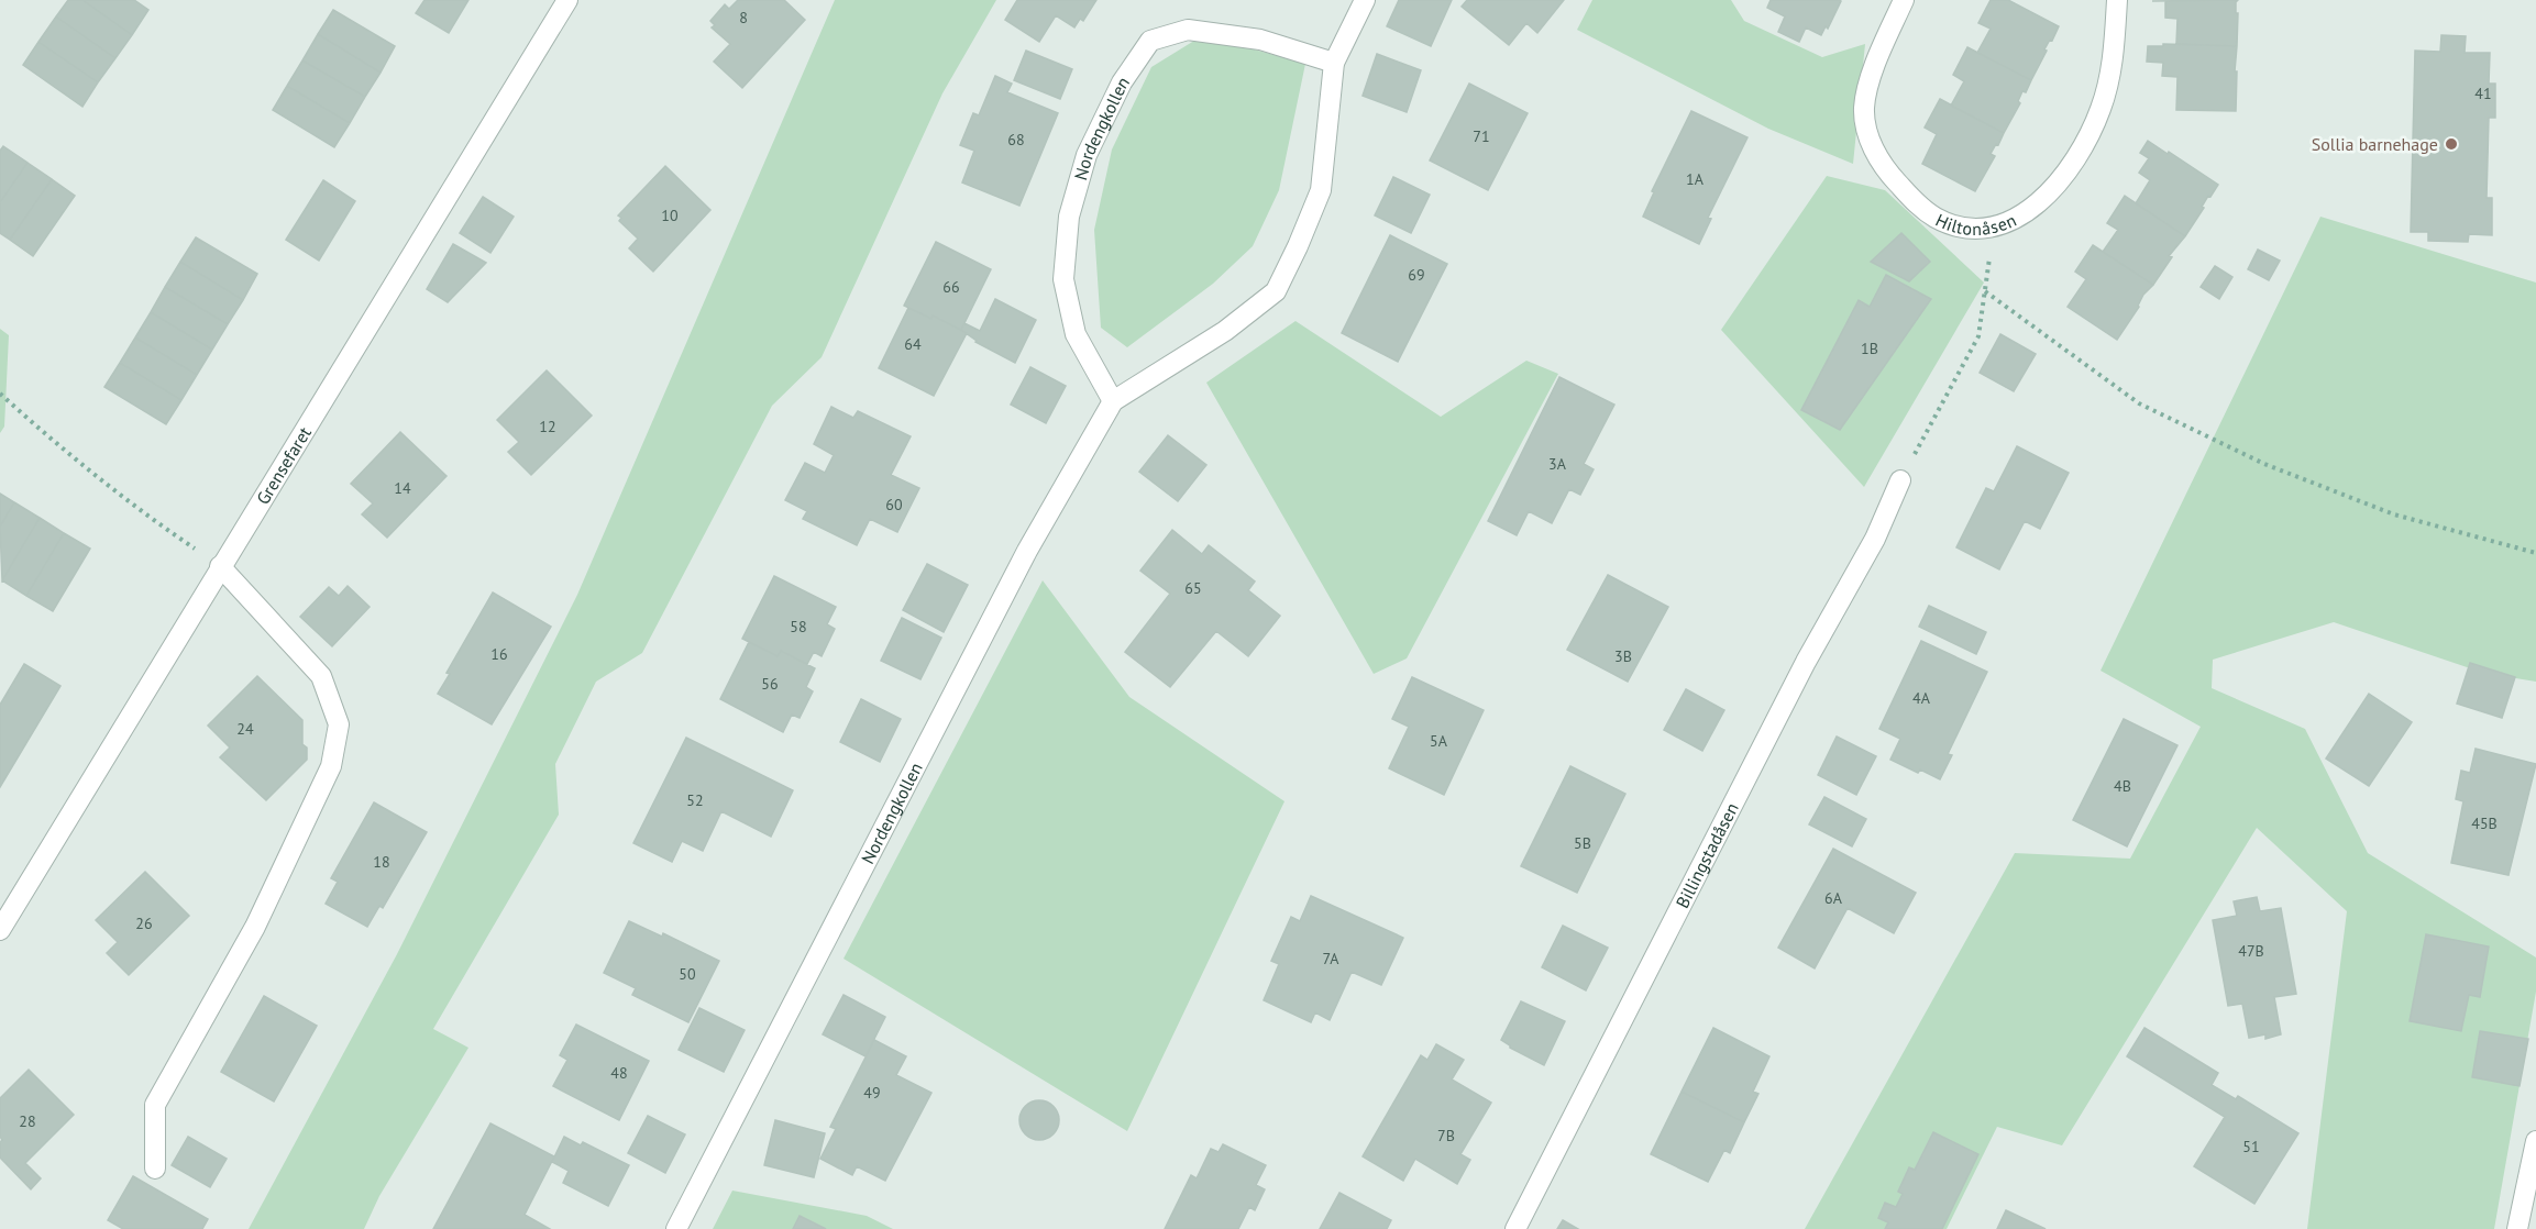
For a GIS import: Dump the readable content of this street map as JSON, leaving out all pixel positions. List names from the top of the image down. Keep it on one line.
{"streets":{"street":["Nordengkollen","Hiltonåsen","Grensefaret","Billingstadåsen"]},"places":["Sollia barnehage"],"house_numbers":["8","41","71","68","1A","10","69","66","64","1B","12","3A","14","60","65","58","16","3B","56","4A","24","5A","4B","52","45B","5B","18","6A","26","47B","7A","50","48","49","28","7B","51"]}
